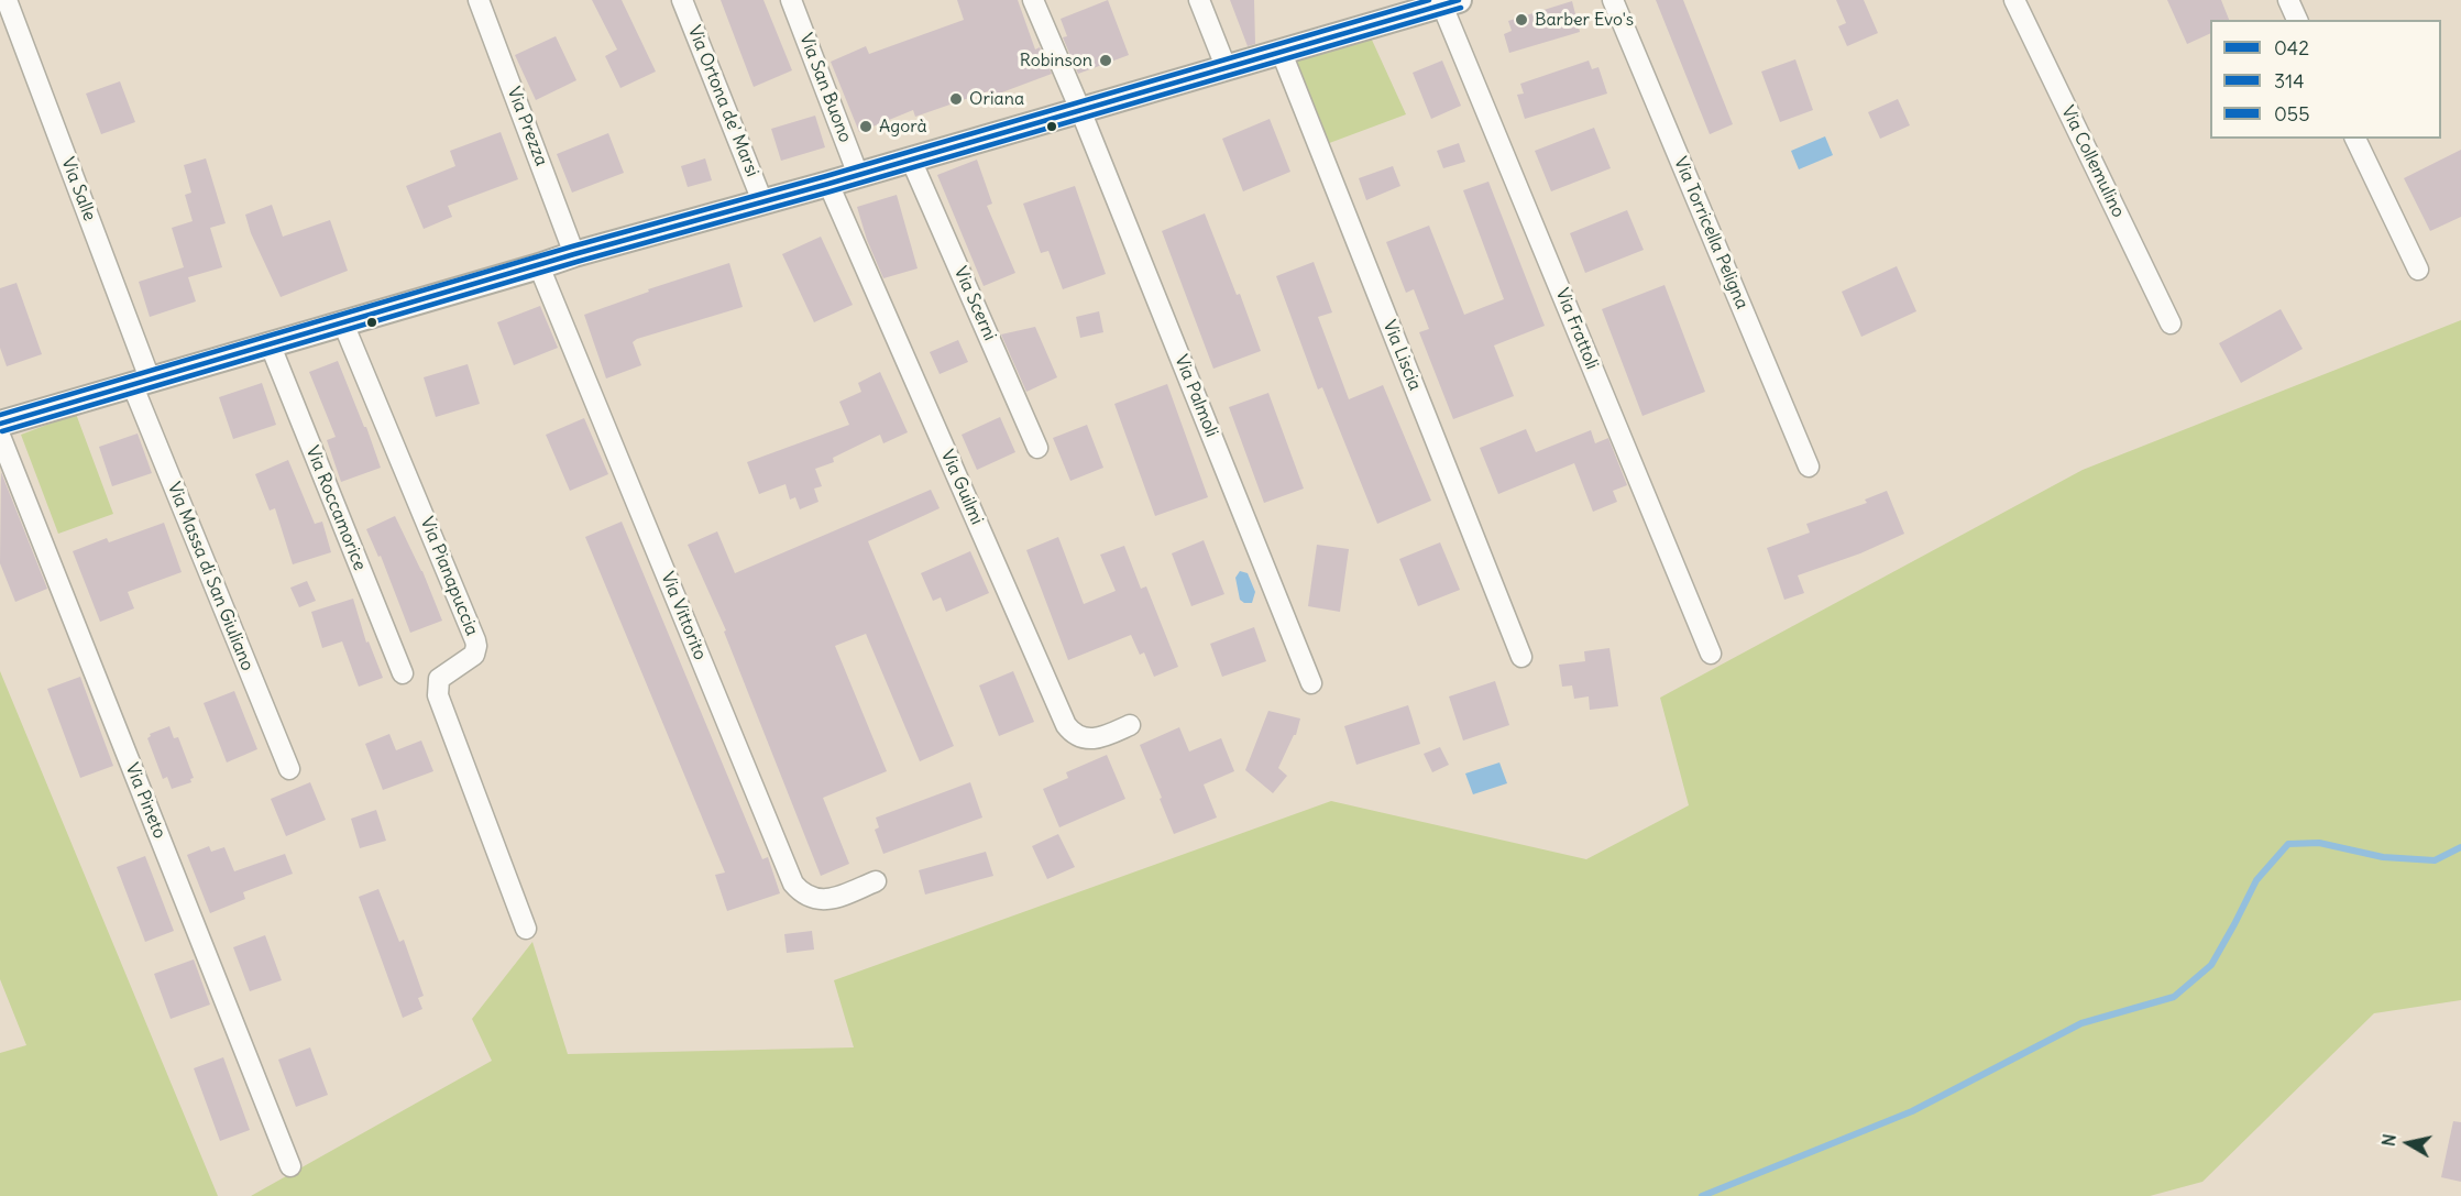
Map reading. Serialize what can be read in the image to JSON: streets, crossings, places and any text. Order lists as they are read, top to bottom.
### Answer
{
  "streets": {
    "street": [
      "Via San Buono",
      "Via Ortona de' Marsi",
      "Via Prezza",
      "Via Collemulino",
      "Via Salle",
      "Via Torricella Peligna",
      "Via Scerni",
      "Via Frattoli",
      "Via Liscia",
      "Via Palmoli",
      "Via Guilmi",
      "Via Roccamorice",
      "Via Massa di San Giuliano",
      "Via Pianapuccia",
      "Via Vittorito",
      "Via Pineto"
    ]
  },
  "crossings": [
    ["Via Salle", "Via Massa di San Giuliano"]
  ],
  "places": [
    "Barber Evo's",
    "Robinson",
    "Oriana",
    "Agorà"
  ],
  "lines": ["transit line 042", "transit line 055", "transit line 314"],
  "legend": ["042", "314", "055"],
  "north": "left"
}
